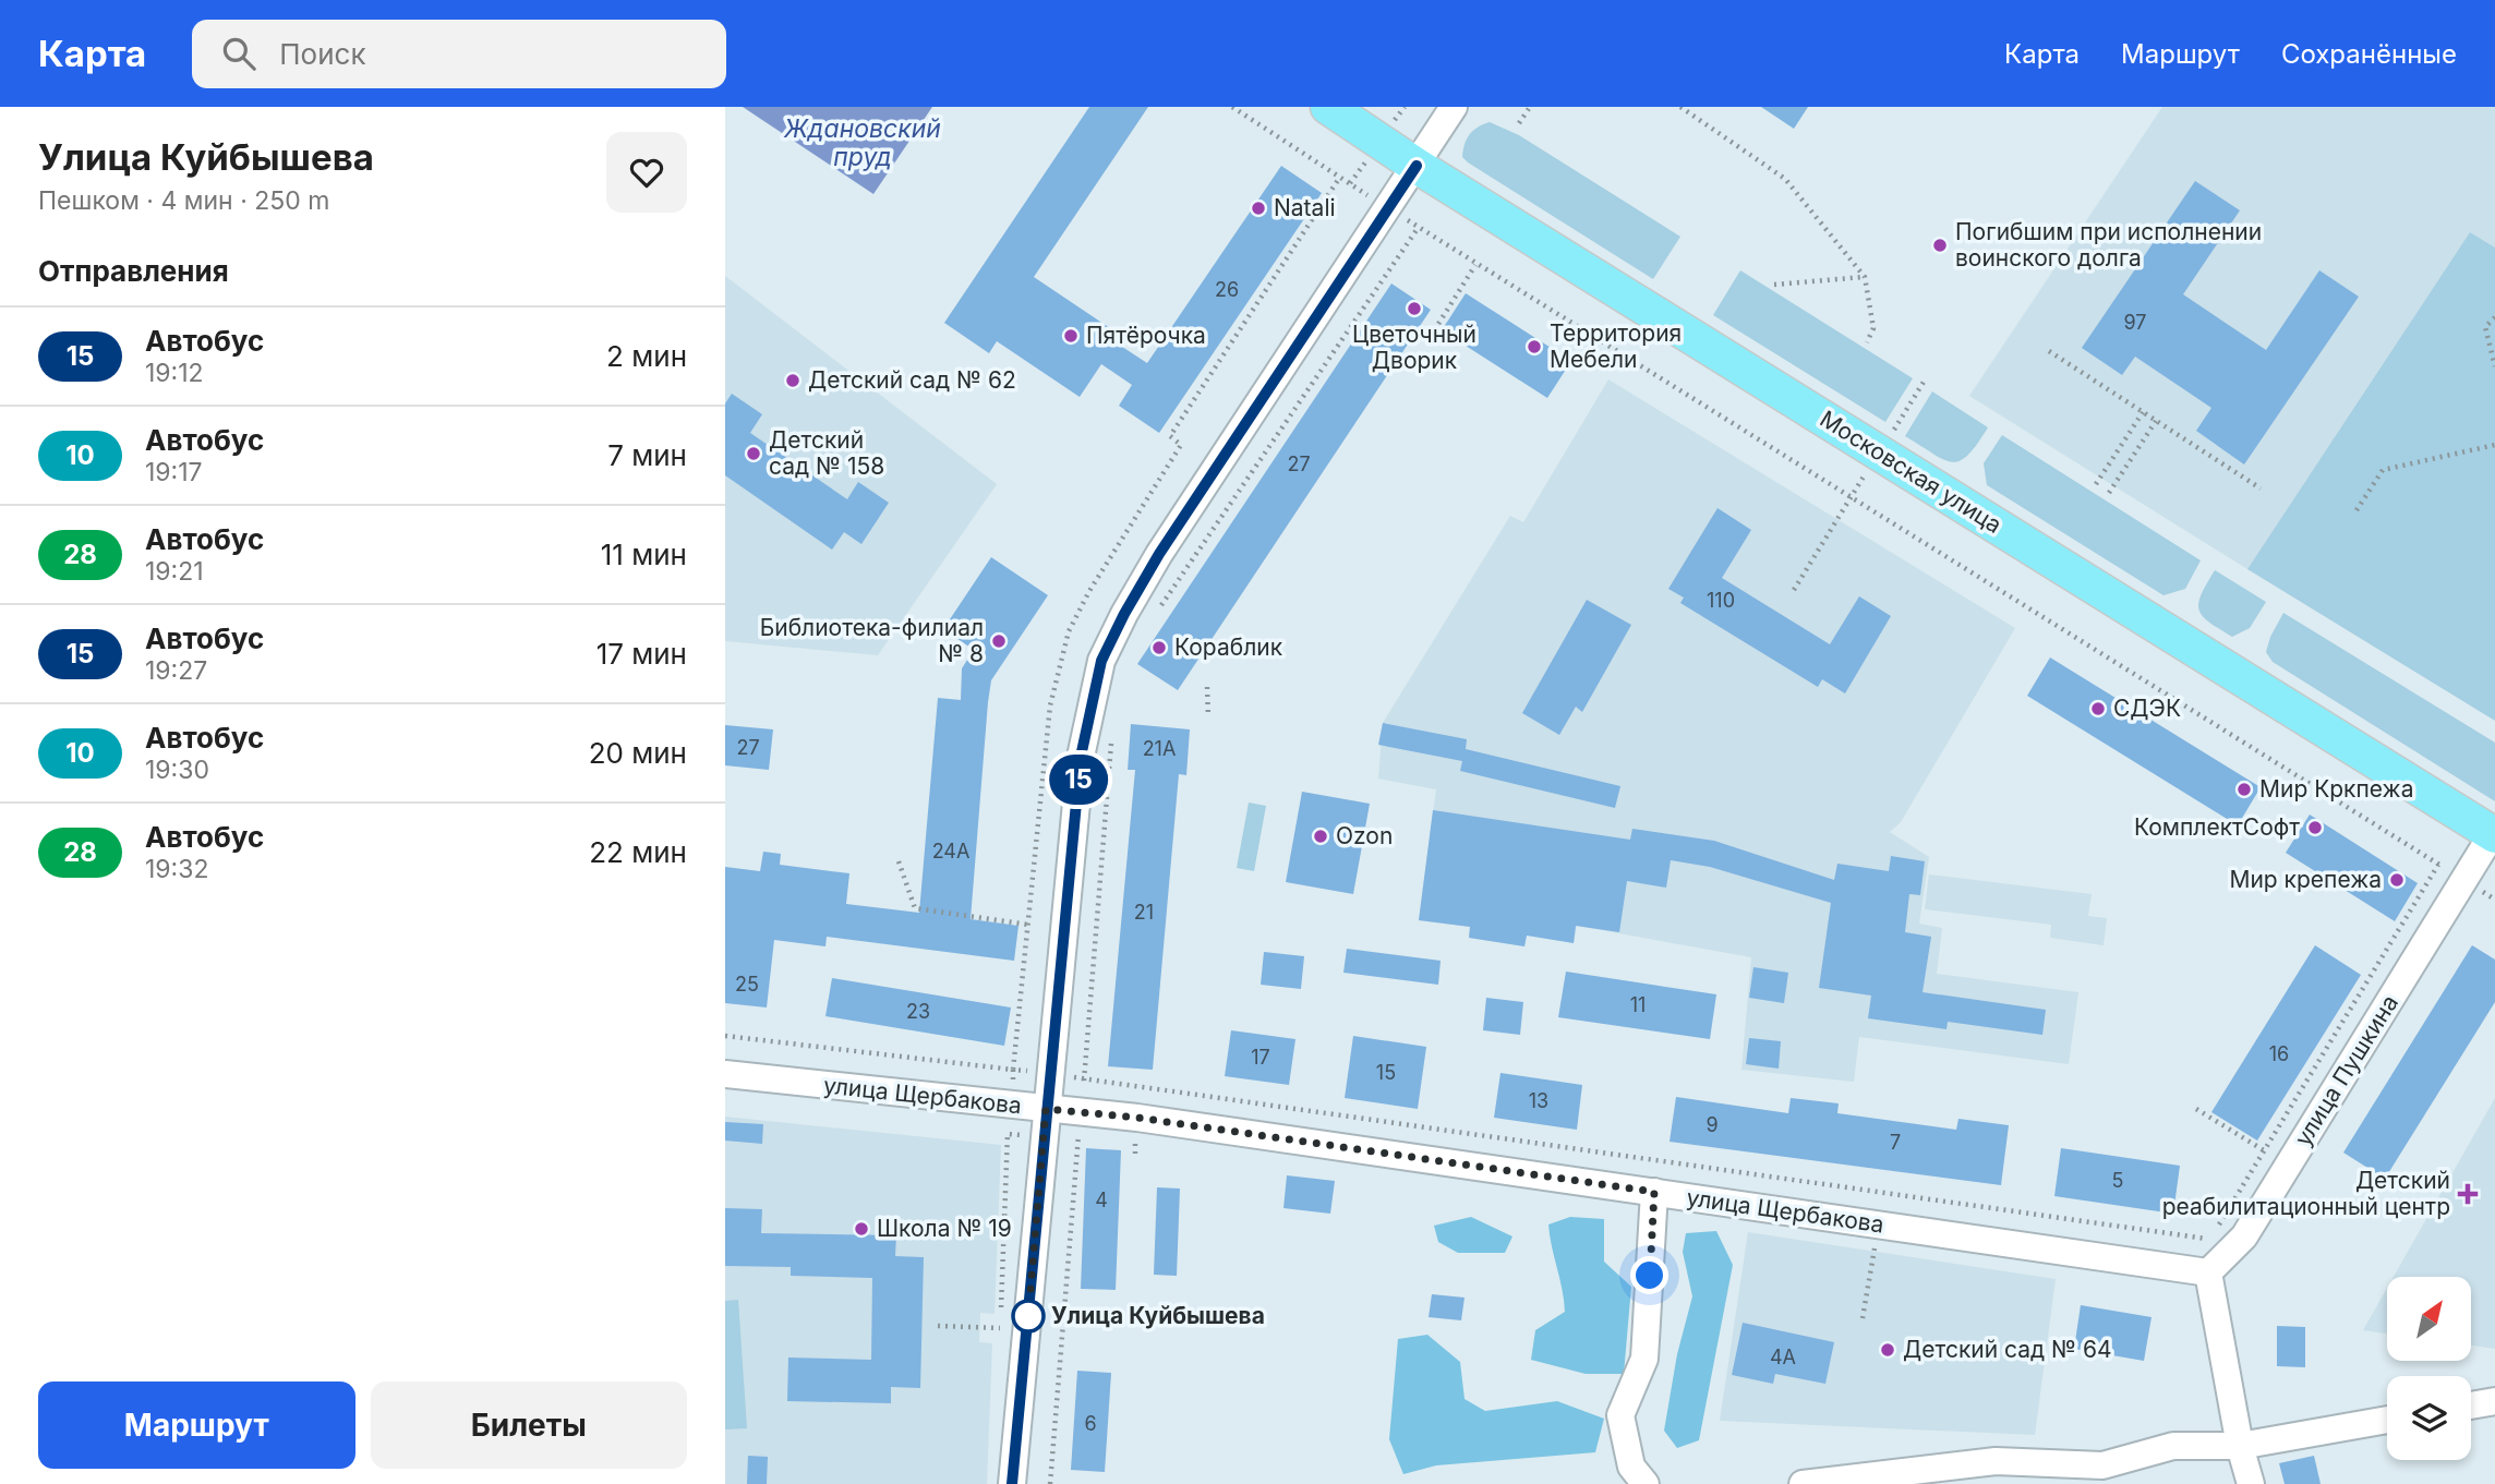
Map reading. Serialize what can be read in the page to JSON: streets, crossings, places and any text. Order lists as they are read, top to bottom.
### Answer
{
  "streets": {
    "main road": ["Московская улица"],
    "street": ["улица Пушкина", "улица Щербакова"]
  },
  "crossings": [
    ["Московская улица", "улица Пушкина"],
    ["улица Пушкина", "улица Щербакова"]
  ],
  "water": ["Ждановский пруд"],
  "places": {
    "other": [
      "Natali",
      "Погибшим при исполнении воинского долга",
      "Цветочный Дворик",
      "Пятёрочка",
      "Территория Мебели",
      "Детский сад № 62",
      "Детский сад № 158",
      "Библиотека-филиал № 8",
      "Кораблик",
      "СДЭК",
      "Мир Кркпежа",
      "КомплектСофт",
      "Ozon",
      "Мир крепежа",
      "Школа № 19",
      "Улица Куйбышева",
      "Детский сад № 64"
    ],
    "health": ["Детский реабилитационный центр"]
  },
  "lines": ["bus line 15"],
  "house_numbers": [
    "26",
    "97",
    "27",
    "110",
    "27",
    "21А",
    "24А",
    "21",
    "25",
    "11",
    "23",
    "16",
    "17",
    "15",
    "13",
    "9",
    "7",
    "5",
    "4",
    "4А",
    "6"
  ],
  "north": "top right",
  "page": {
    "header": "Карта",
    "search": "Поиск",
    "nav": ["Карта", "Маршрут", "Сохранённые"],
    "heading": [
      ["Улица Куйбышева", "Пешком · 4 мин · 250 m"],
      "Отправления"
    ],
    "on_map": "15",
    "list": [
      {
        "mark": "15",
        "name": "Автобус",
        "note": "19:12",
        "value": "2 мин"
      },
      {
        "mark": "10",
        "name": "Автобус",
        "note": "19:17",
        "value": "7 мин"
      },
      {
        "mark": "28",
        "name": "Автобус",
        "note": "19:21",
        "value": "11 мин"
      },
      {
        "mark": "15",
        "name": "Автобус",
        "note": "19:27",
        "value": "17 мин"
      },
      {
        "mark": "10",
        "name": "Автобус",
        "note": "19:30",
        "value": "20 мин"
      },
      {
        "mark": "28",
        "name": "Автобус",
        "note": "19:32",
        "value": "22 мин"
      }
    ],
    "buttons": ["Маршрут", "Билеты"]
  }
}
